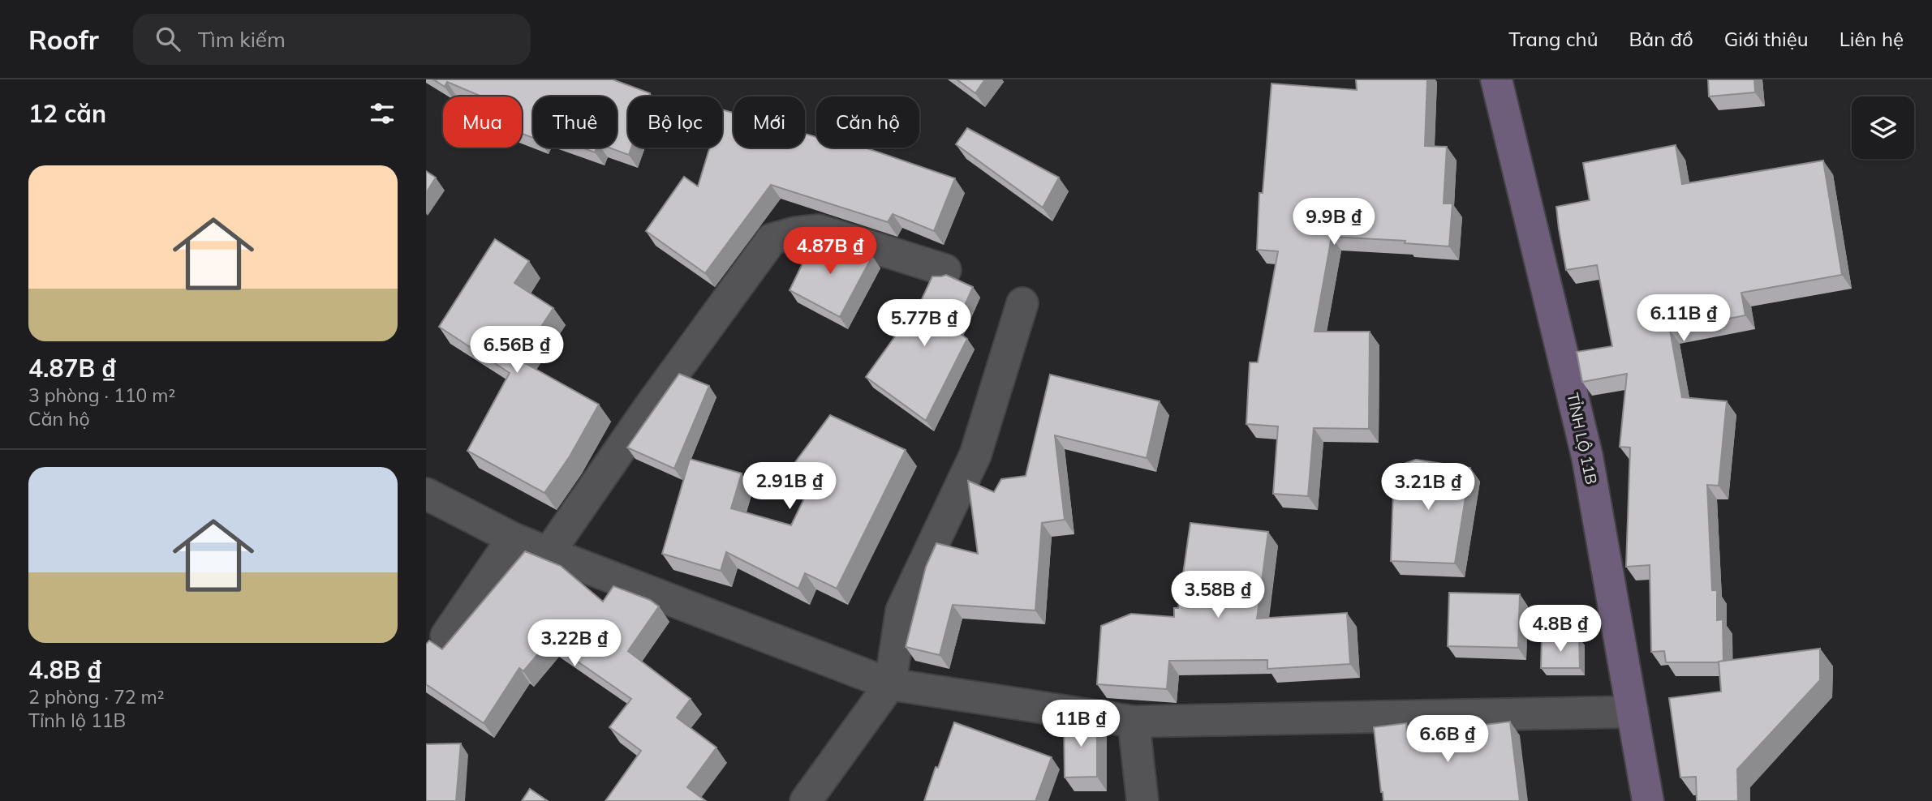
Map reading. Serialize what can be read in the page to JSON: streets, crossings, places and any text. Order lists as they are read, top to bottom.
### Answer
{
  "streets": {
    "main road": ["TỈNH LỘ 11B"]
  },
  "page": {
    "header": "Roofr",
    "search": "Tìm kiếm",
    "nav": [
      "Trang chủ",
      "Bản đồ",
      "Giới thiệu",
      "Liên hệ"
    ],
    "heading": "12 căn",
    "chip": [
      "Mua",
      "Thuê",
      "Bộ lọc",
      "Mới",
      "Căn hộ"
    ],
    "list": [
      {
        "name": "4.87B ₫",
        "note": "3 phòng · 110 m² · Căn hộ"
      },
      {
        "name": "4.8B ₫",
        "note": "2 phòng · 72 m² · Tỉnh lộ 11B"
      }
    ],
    "price": [
      "9.9B ₫",
      "4.87B ₫",
      "6.11B ₫",
      "5.77B ₫",
      "6.56B ₫",
      "2.91B ₫",
      "3.21B ₫",
      "3.58B ₫",
      "4.8B ₫",
      "3.22B ₫",
      "11B ₫",
      "6.6B ₫"
    ]
  }
}
